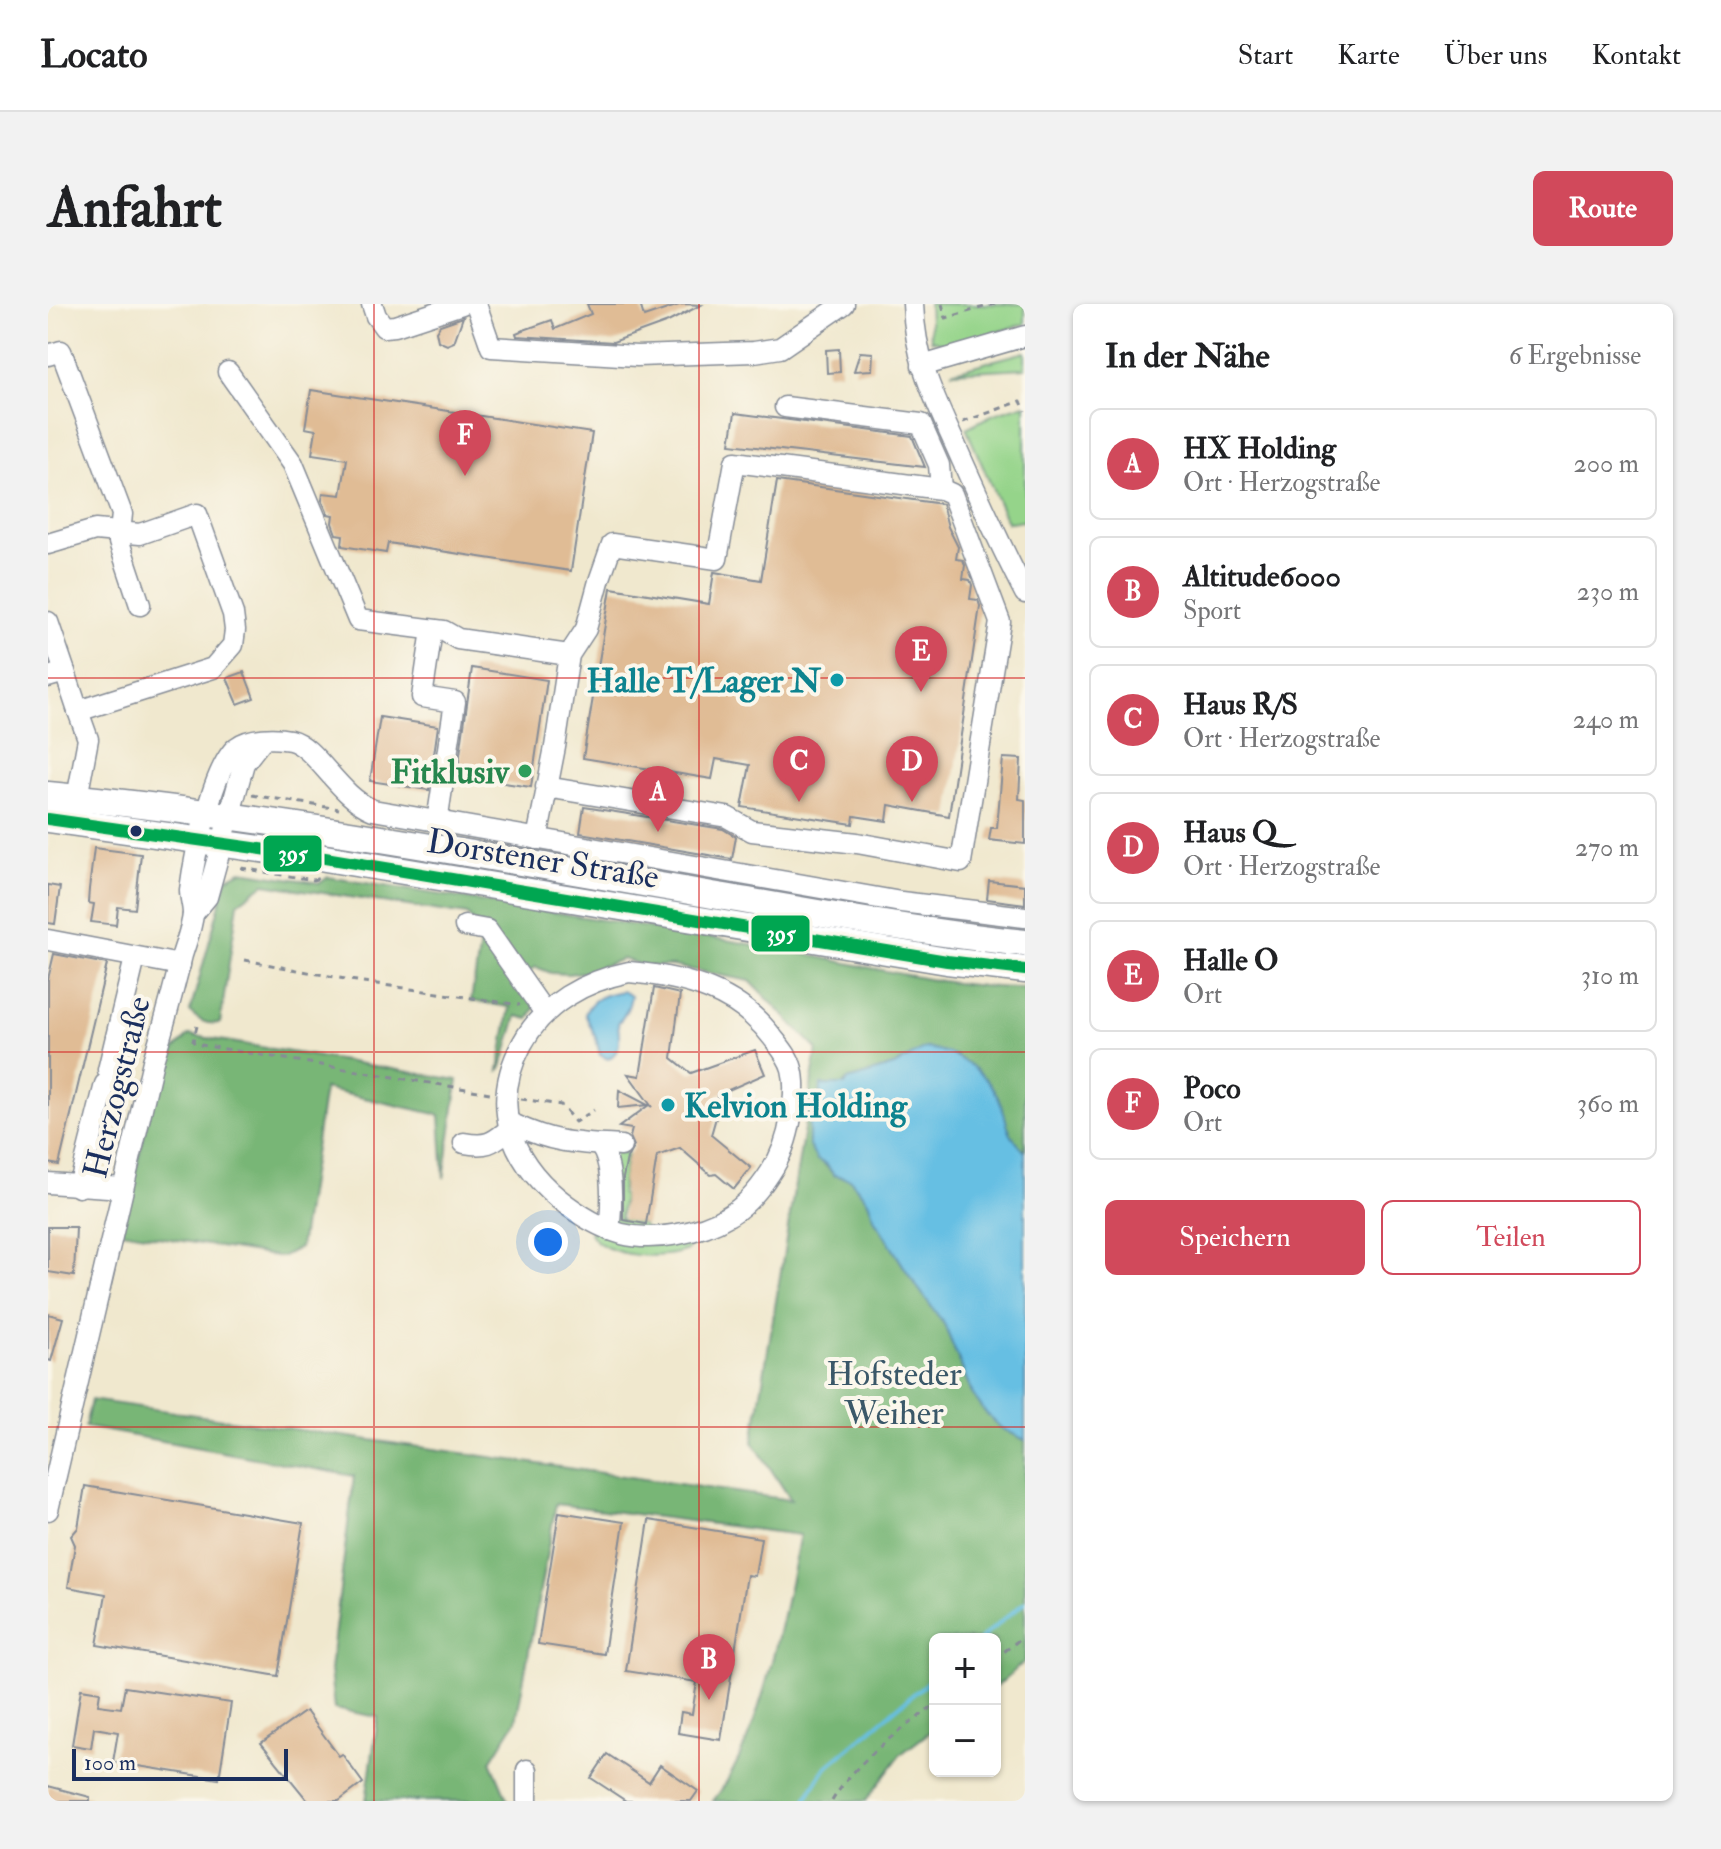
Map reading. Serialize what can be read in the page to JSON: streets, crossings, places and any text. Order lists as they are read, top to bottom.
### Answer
{
  "streets": {
    "main road": ["Dorstener Straße"],
    "street": ["Herzogstraße"]
  },
  "crossings": [
    ["Dorstener Straße", "Herzogstraße"]
  ],
  "parks": ["Hofsteder Weiher"],
  "places": ["Halle T/Lager N", "Fitklusiv", "Kelvion Holding"],
  "lines": ["transit line 395"],
  "scale_bar": "100 m",
  "page": {
    "header": "Locato",
    "nav": [
      "Start",
      "Karte",
      "Über uns",
      "Kontakt"
    ],
    "buttons": [
      "Route",
      ["Speichern", "Teilen"]
    ],
    "title": "Anfahrt",
    "heading": ["In der Nähe", "6 Ergebnisse"],
    "list": [
      {
        "mark": "A",
        "name": "HX Holding",
        "note": "Ort · Herzogstraße",
        "value": "200 m"
      },
      {
        "mark": "B",
        "name": "Altitude6000",
        "note": "Sport",
        "value": "230 m"
      },
      {
        "mark": "C",
        "name": "Haus R/S",
        "note": "Ort · Herzogstraße",
        "value": "240 m"
      },
      {
        "mark": "D",
        "name": "Haus Q",
        "note": "Ort · Herzogstraße",
        "value": "270 m"
      },
      {
        "mark": "E",
        "name": "Halle O",
        "note": "Ort",
        "value": "310 m"
      },
      {
        "mark": "F",
        "name": "Poco",
        "note": "Ort",
        "value": "360 m"
      }
    ],
    "pins": [
      "F",
      "E",
      "C",
      "D",
      "A",
      "B"
    ],
    "map_buttons": ["+", "−"],
    "scale": "100 m"
  }
}
